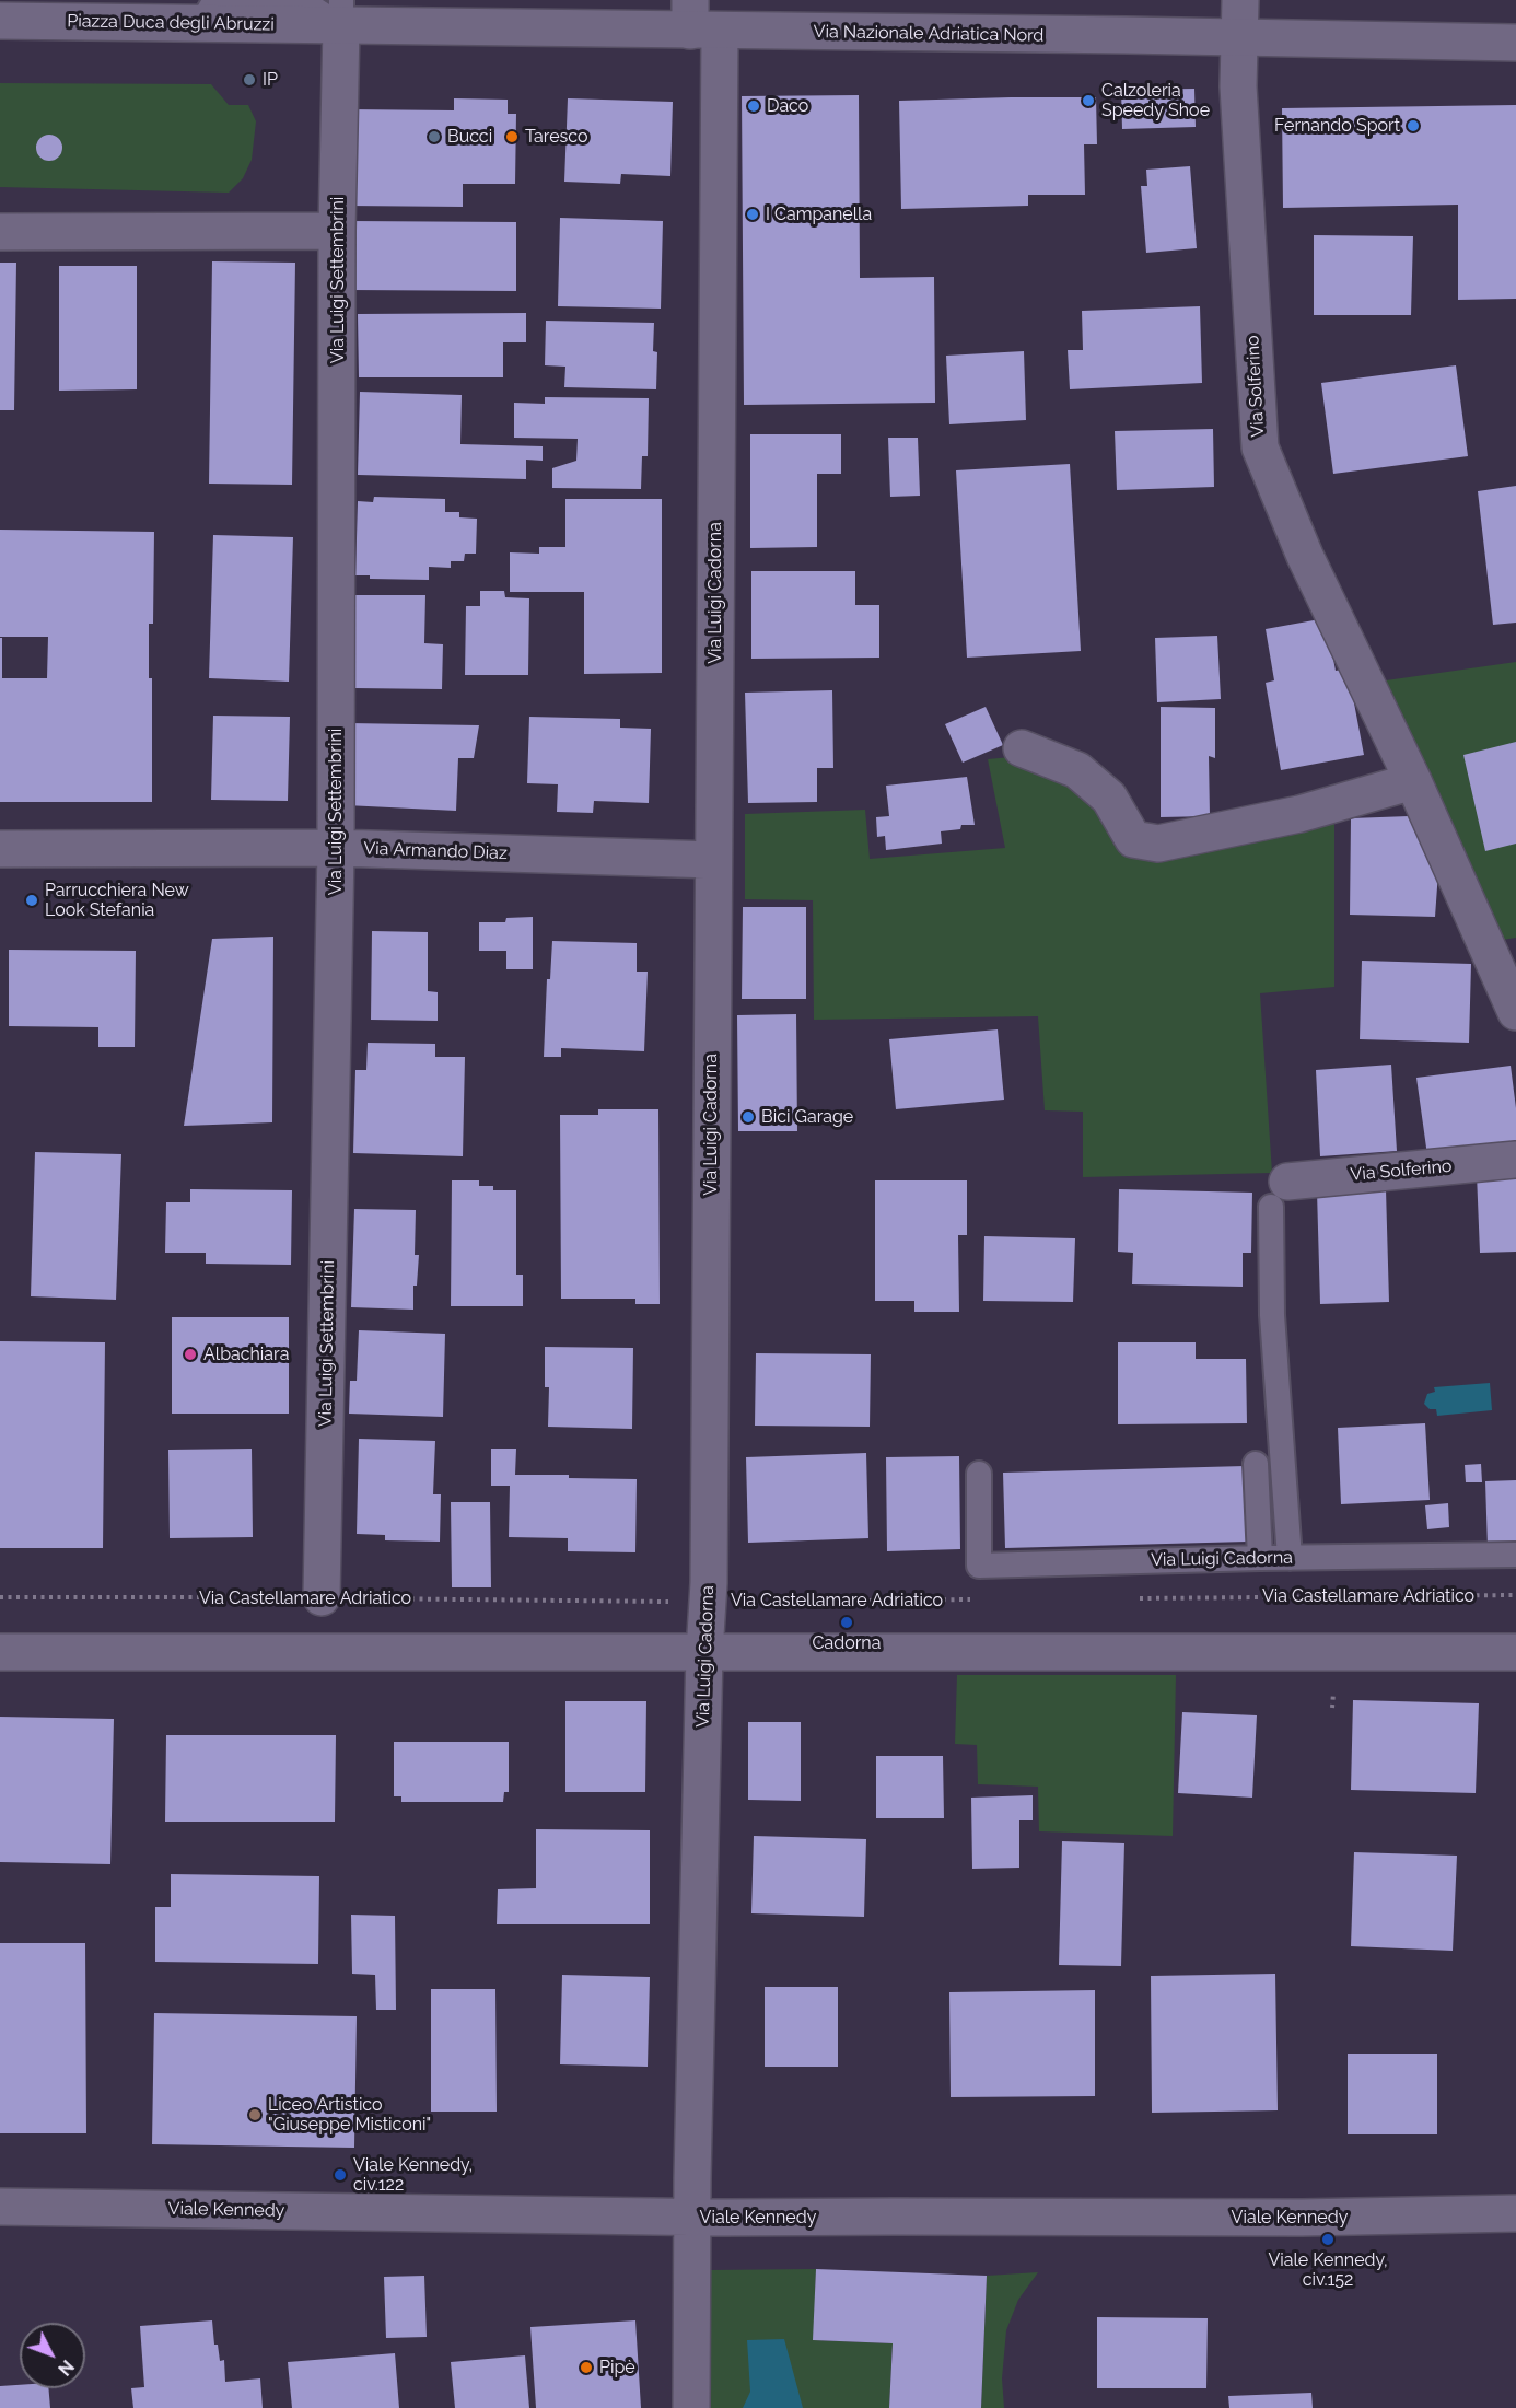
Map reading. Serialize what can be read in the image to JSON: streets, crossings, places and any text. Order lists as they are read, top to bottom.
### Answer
{
  "streets": {
    "street": [
      "Piazza Duca degli Abruzzi",
      "Via Nazionale Adriatica Nord",
      "Via Luigi Settembrini",
      "Via Solferino",
      "Via Luigi Cadorna",
      "Via Armando Diaz",
      "Viale Kennedy"
    ],
    "path": ["Via Castellamare Adriatico"]
  },
  "crossings": [
    ["Piazza Duca degli Abruzzi", "Via Nazionale Adriatica Nord"],
    ["Piazza Duca degli Abruzzi", "Via Luigi Settembrini"],
    ["Via Nazionale Adriatica Nord", "Via Luigi Settembrini"],
    ["Via Nazionale Adriatica Nord", "Via Solferino"],
    ["Via Nazionale Adriatica Nord", "Via Luigi Cadorna"],
    ["Via Luigi Settembrini", "Via Armando Diaz"],
    ["Via Luigi Settembrini", "Via Castellamare Adriatico"],
    ["Via Luigi Cadorna", "Via Armando Diaz"],
    ["Via Luigi Cadorna", "Via Castellamare Adriatico"],
    ["Via Luigi Cadorna", "Viale Kennedy"]
  ],
  "places": [
    "IP",
    "Calzoleria Speedy Shoe",
    "Daco",
    "Fernando Sport",
    "Bucci",
    "Taresco",
    "I Campanella",
    "Parrucchiera New Look Stefania",
    "Bici Garage",
    "Albachiara",
    "Cadorna",
    "Liceo Artistico \"Giuseppe Misticoni\"",
    "Viale Kennedy, civ.122",
    "Viale Kennedy, civ.152",
    "Pipè"
  ],
  "north": "bottom right"
}
